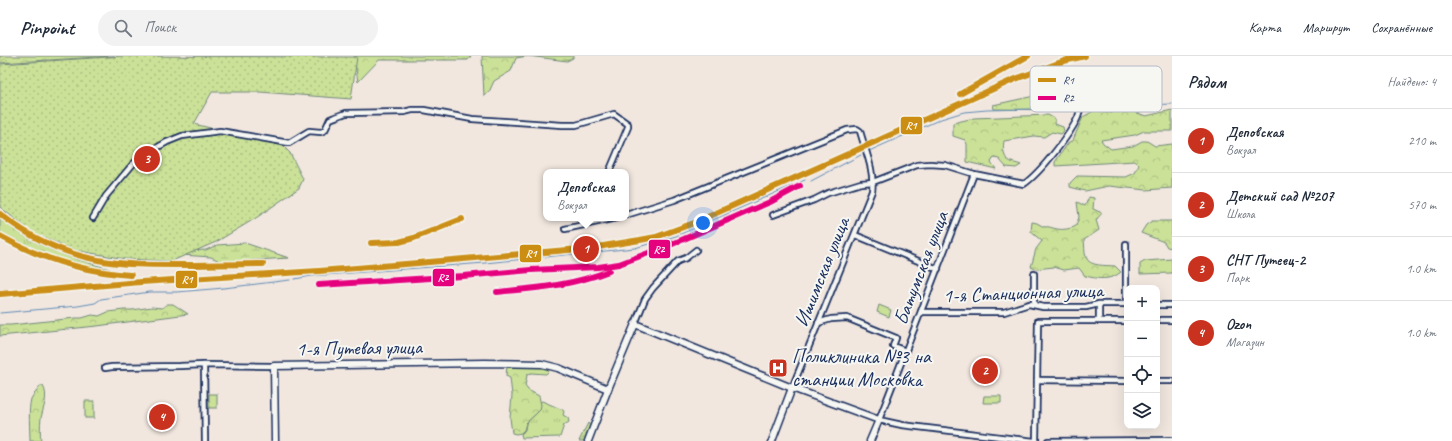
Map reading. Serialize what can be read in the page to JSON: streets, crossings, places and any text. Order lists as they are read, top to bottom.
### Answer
{
  "streets": {
    "street": [
      "Батумская улица",
      "Ишимская улица",
      "1-я Станционная улица",
      "1-я Путевая улица"
    ]
  },
  "crossings": [
    ["Батумская улица", "1-я Станционная улица"]
  ],
  "places": {
    "hospital": ["Поликлиника №3 на станции Московка"]
  },
  "lines": ["transit line R1", "transit line R2"],
  "legend": ["R1", "R2"],
  "page": {
    "header": "Pinpoint",
    "search": "Поиск",
    "nav": ["Карта", "Маршрут", "Сохранённые"],
    "heading": ["Рядом", "Найдено: 4"],
    "list": [
      {
        "mark": "1",
        "name": "Деповская",
        "note": "Вокзал",
        "value": "210 m"
      },
      {
        "mark": "2",
        "name": "Детский сад №207",
        "note": "Школа",
        "value": "570 m"
      },
      {
        "mark": "3",
        "name": "СНТ Путеец-2",
        "note": "Парк",
        "value": "1.0 km"
      },
      {
        "mark": "4",
        "name": "Ozon",
        "note": "Магазин",
        "value": "1.0 km"
      }
    ],
    "pins": [
      "3",
      "1",
      "2",
      "4"
    ],
    "popup": ["Деповская", "Вокзал"],
    "map_buttons": ["+", "−"]
  }
}
